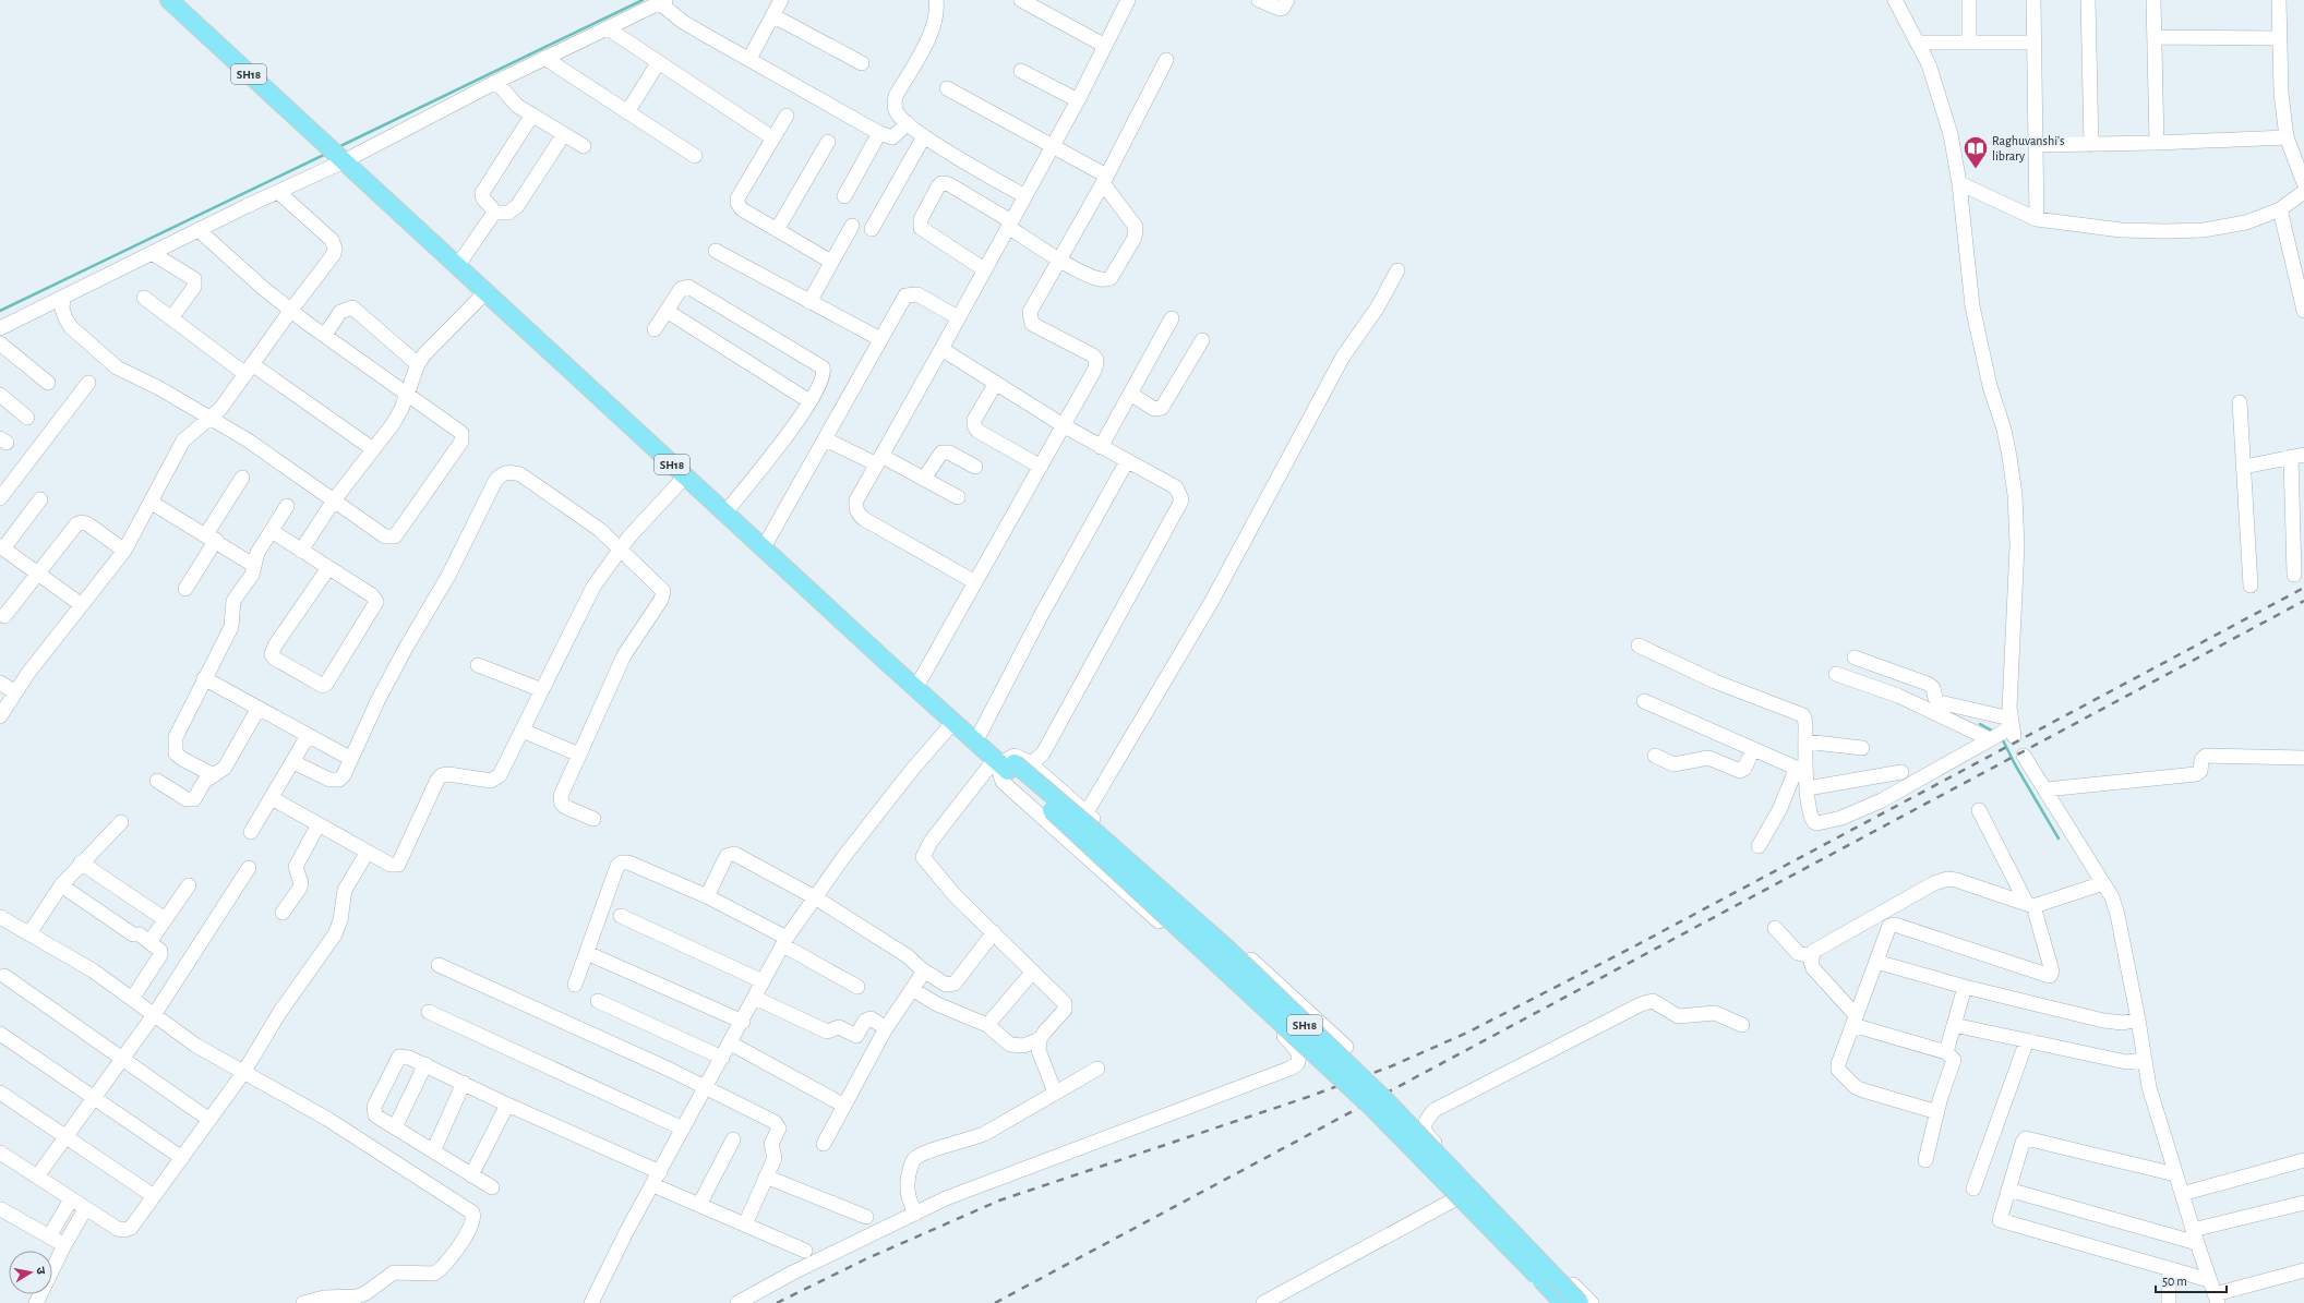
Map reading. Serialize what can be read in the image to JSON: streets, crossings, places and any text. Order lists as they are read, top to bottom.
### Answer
{
  "streets": {
    "main road": ["SH18"]
  },
  "places": {
    "library": ["Raghuvanshi's library"]
  },
  "scale_bar": "50 m",
  "north": "right"
}
